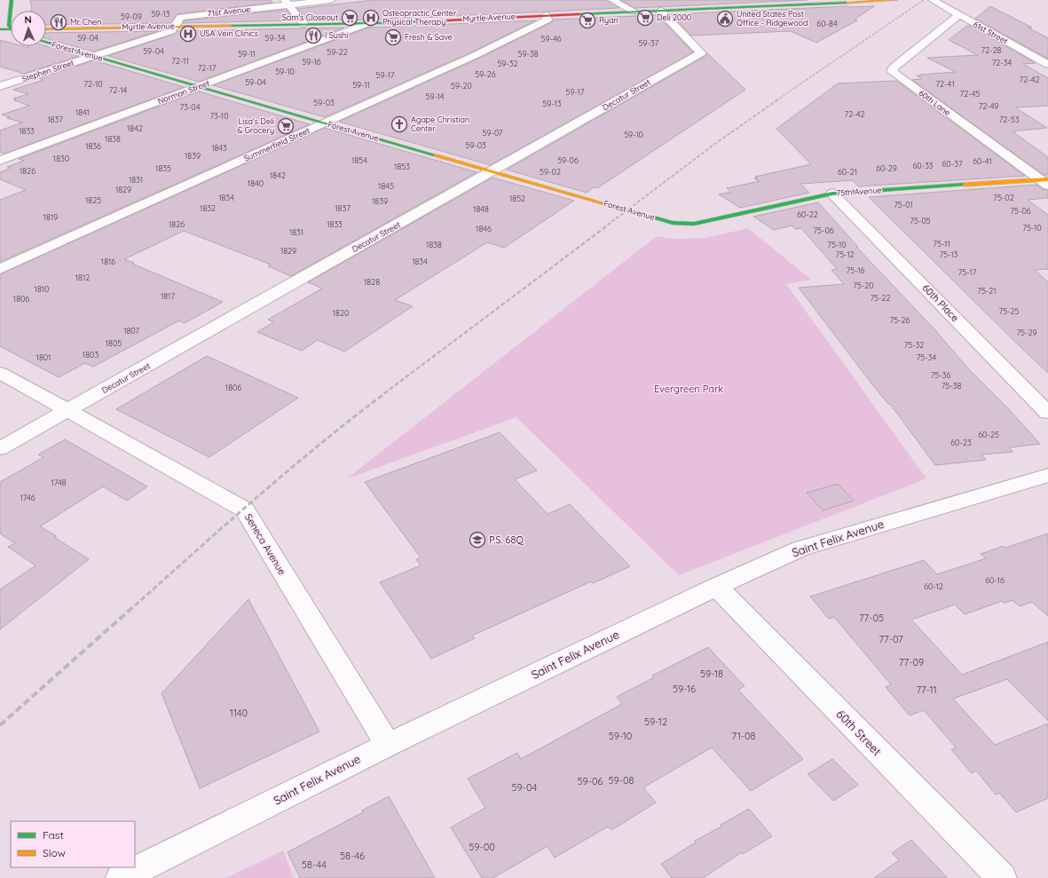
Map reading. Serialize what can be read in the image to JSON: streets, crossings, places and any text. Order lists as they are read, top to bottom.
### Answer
{
  "streets": {
    "street": [
      "71st Avenue",
      "Myrtle Avenue",
      "61st Street",
      "Forest Avenue",
      "Stephen Street",
      "Norman Street",
      "Decatur Street",
      "60th Lane",
      "Summerfield Street",
      "75th Avenue",
      "60th Place",
      "Saint Felix Avenue",
      "Seneca Avenue",
      "60th Street"
    ]
  },
  "crossings": [
    ["71st Avenue", "Myrtle Avenue"],
    ["71st Avenue", "Stephen Street"],
    ["Myrtle Avenue", "Stephen Street"],
    ["Myrtle Avenue", "Norman Street"],
    ["Myrtle Avenue", "Decatur Street"],
    ["Myrtle Avenue", "Summerfield Street"],
    ["61st Street", "60th Lane"],
    ["Forest Avenue", "Stephen Street"],
    ["Forest Avenue", "Norman Street"],
    ["Forest Avenue", "Decatur Street"],
    ["Forest Avenue", "Summerfield Street"],
    ["Forest Avenue", "75th Avenue"],
    ["Decatur Street", "Seneca Avenue"],
    ["60th Lane", "75th Avenue"],
    ["75th Avenue", "60th Place"],
    ["Saint Felix Avenue", "Seneca Avenue"],
    ["Saint Felix Avenue", "60th Street"]
  ],
  "parks": ["Evergreen Park"],
  "places": {
    "supermarket": [
      "Sam's Closeout",
      "Deli 2000",
      "Ryan",
      "Fresh & Save",
      "Lisa's Deli & Grocery"
    ],
    "hospital": ["Osteopractic Center Physical Therapy", "USA Vein Clinics"],
    "public building": ["United States Post Office - Ridgewood"],
    "restaurant": ["Mr. Chen", "I Sushi"],
    "church": ["Agape Christian Center"],
    "school or university": ["P.S. 68Q"]
  },
  "house_numbers": [
    "59-13",
    "59-09",
    "60-84",
    "59-04",
    "59-34",
    "59-46",
    "59-37",
    "72-28",
    "59-04",
    "59-22",
    "59-11",
    "59-38",
    "72-11",
    "59-16",
    "72-34",
    "59-32",
    "72-17",
    "59-10",
    "59-26",
    "59-17",
    "72-42",
    "59-04",
    "72-10",
    "72-41",
    "59-11",
    "59-20",
    "72-14",
    "59-17",
    "72-45",
    "59-14",
    "59-03",
    "59-13",
    "72-49",
    "73-04",
    "1841",
    "72-42",
    "73-10",
    "1837",
    "72-53",
    "1842",
    "1833",
    "59-07",
    "59-10",
    "1838",
    "59-03",
    "1836",
    "1843",
    "1839",
    "1830",
    "1854",
    "59-06",
    "60-41",
    "60-37",
    "60-33",
    "1853",
    "1835",
    "60-29",
    "1826",
    "59-02",
    "60-21",
    "1842",
    "1831",
    "1840",
    "1845",
    "1829",
    "1834",
    "75-02",
    "1852",
    "1825",
    "1839",
    "75-01",
    "1832",
    "1837",
    "1848",
    "75-06",
    "60-22",
    "1819",
    "75-05",
    "1826",
    "1833",
    "75-10",
    "1846",
    "75-06",
    "1831",
    "75-11",
    "1838",
    "75-10",
    "1829",
    "75-12",
    "75-13",
    "1816",
    "1834",
    "75-16",
    "75-17",
    "1812",
    "1828",
    "75-20",
    "1810",
    "75-21",
    "1817",
    "75-22",
    "1806",
    "75-25",
    "1820",
    "75-26",
    "1807",
    "75-29",
    "1805",
    "75-32",
    "1803",
    "1801",
    "75-34",
    "75-36",
    "75-38",
    "1806",
    "60-25",
    "60-23",
    "1748",
    "1746",
    "60-16",
    "60-12",
    "77-05",
    "77-07",
    "77-09",
    "59-18",
    "59-16",
    "77-11",
    "1140",
    "59-12",
    "59-10",
    "71-08",
    "59-08",
    "59-06",
    "59-04",
    "59-00",
    "58-46",
    "58-44"
  ],
  "legend": ["Fast", "Slow"],
  "north": "top"
}
